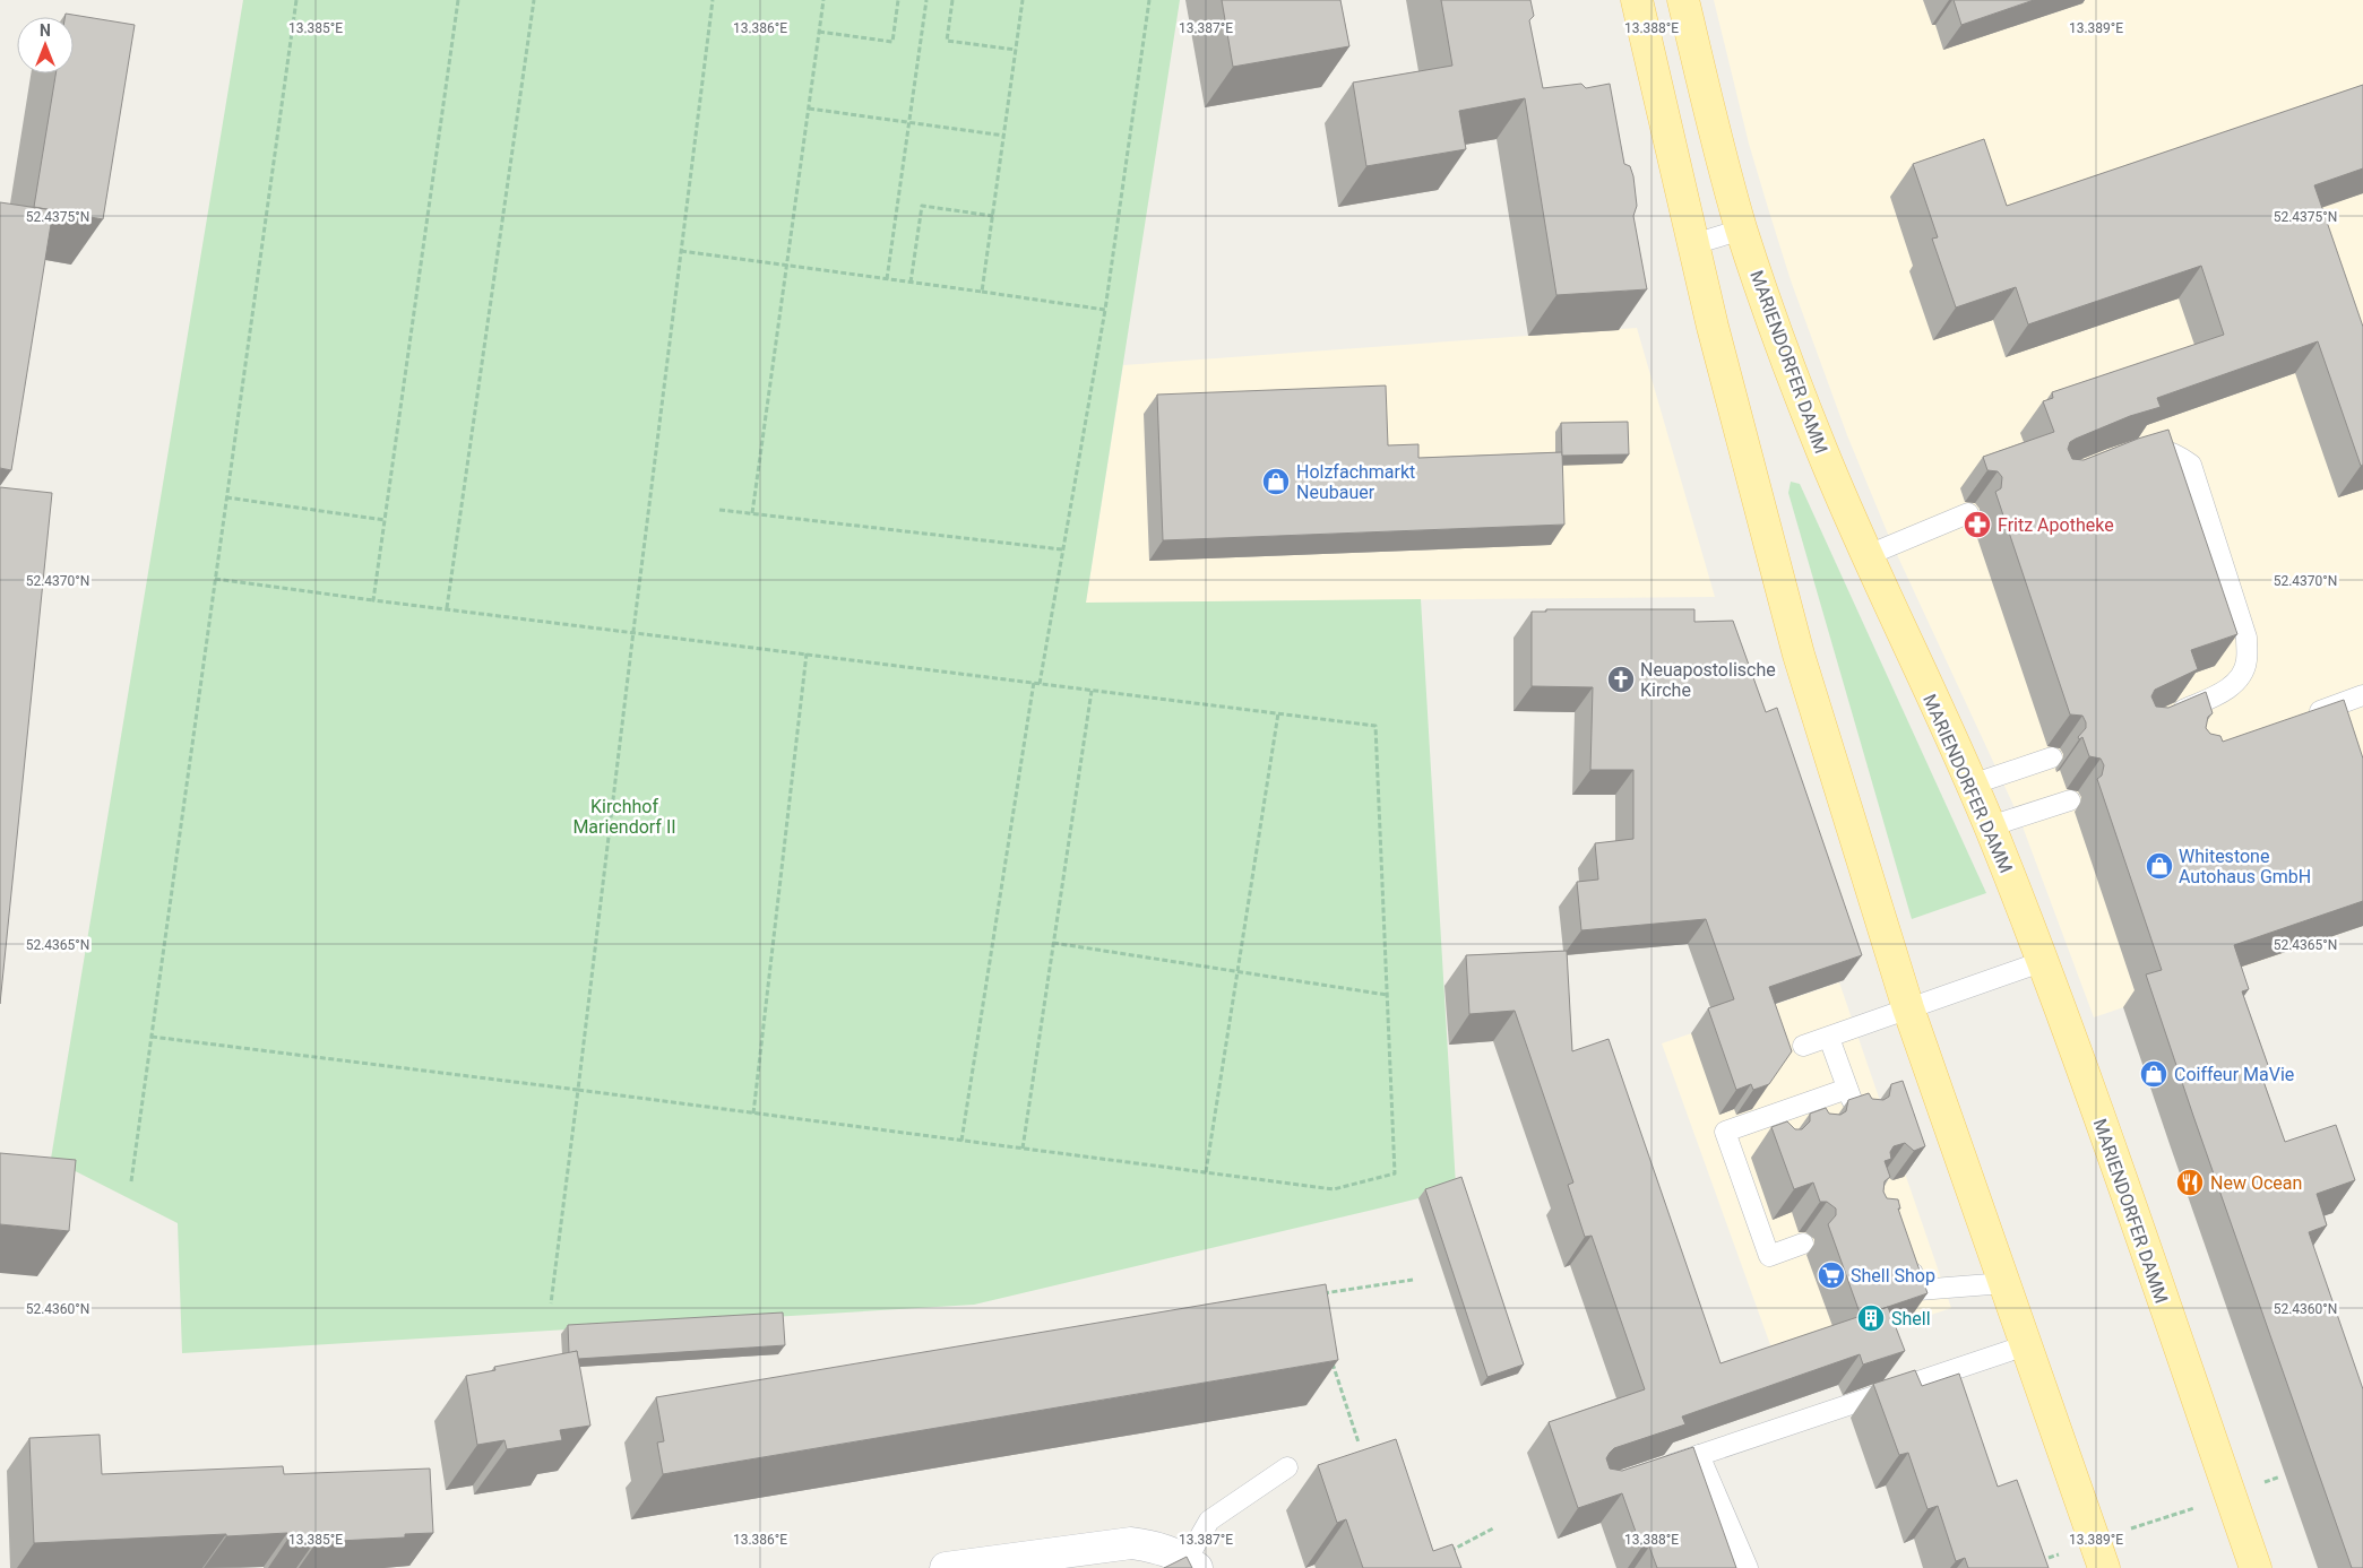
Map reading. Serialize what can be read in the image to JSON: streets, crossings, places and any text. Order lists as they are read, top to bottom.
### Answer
{
  "streets": {
    "main road": ["MARIENDORFER DAMM"]
  },
  "parks": ["Kirchhof Mariendorf II"],
  "places": {
    "shop": ["Holzfachmarkt Neubauer", "Whitestone Autohaus GmbH", "Coiffeur MaVie"],
    "pharmacy": ["Fritz Apotheke"],
    "church": ["Neuapostolische Kirche"],
    "restaurant": ["New Ocean"],
    "supermarket": ["Shell Shop"],
    "building": ["Shell"]
  },
  "north": "top",
  "coordinates": [
    "13.385°E",
    "13.386°E",
    "13.387°E",
    "13.388°E",
    "13.389°E",
    "52.4375°N",
    "52.4370°N",
    "52.4365°N",
    "52.4360°N"
  ]
}
